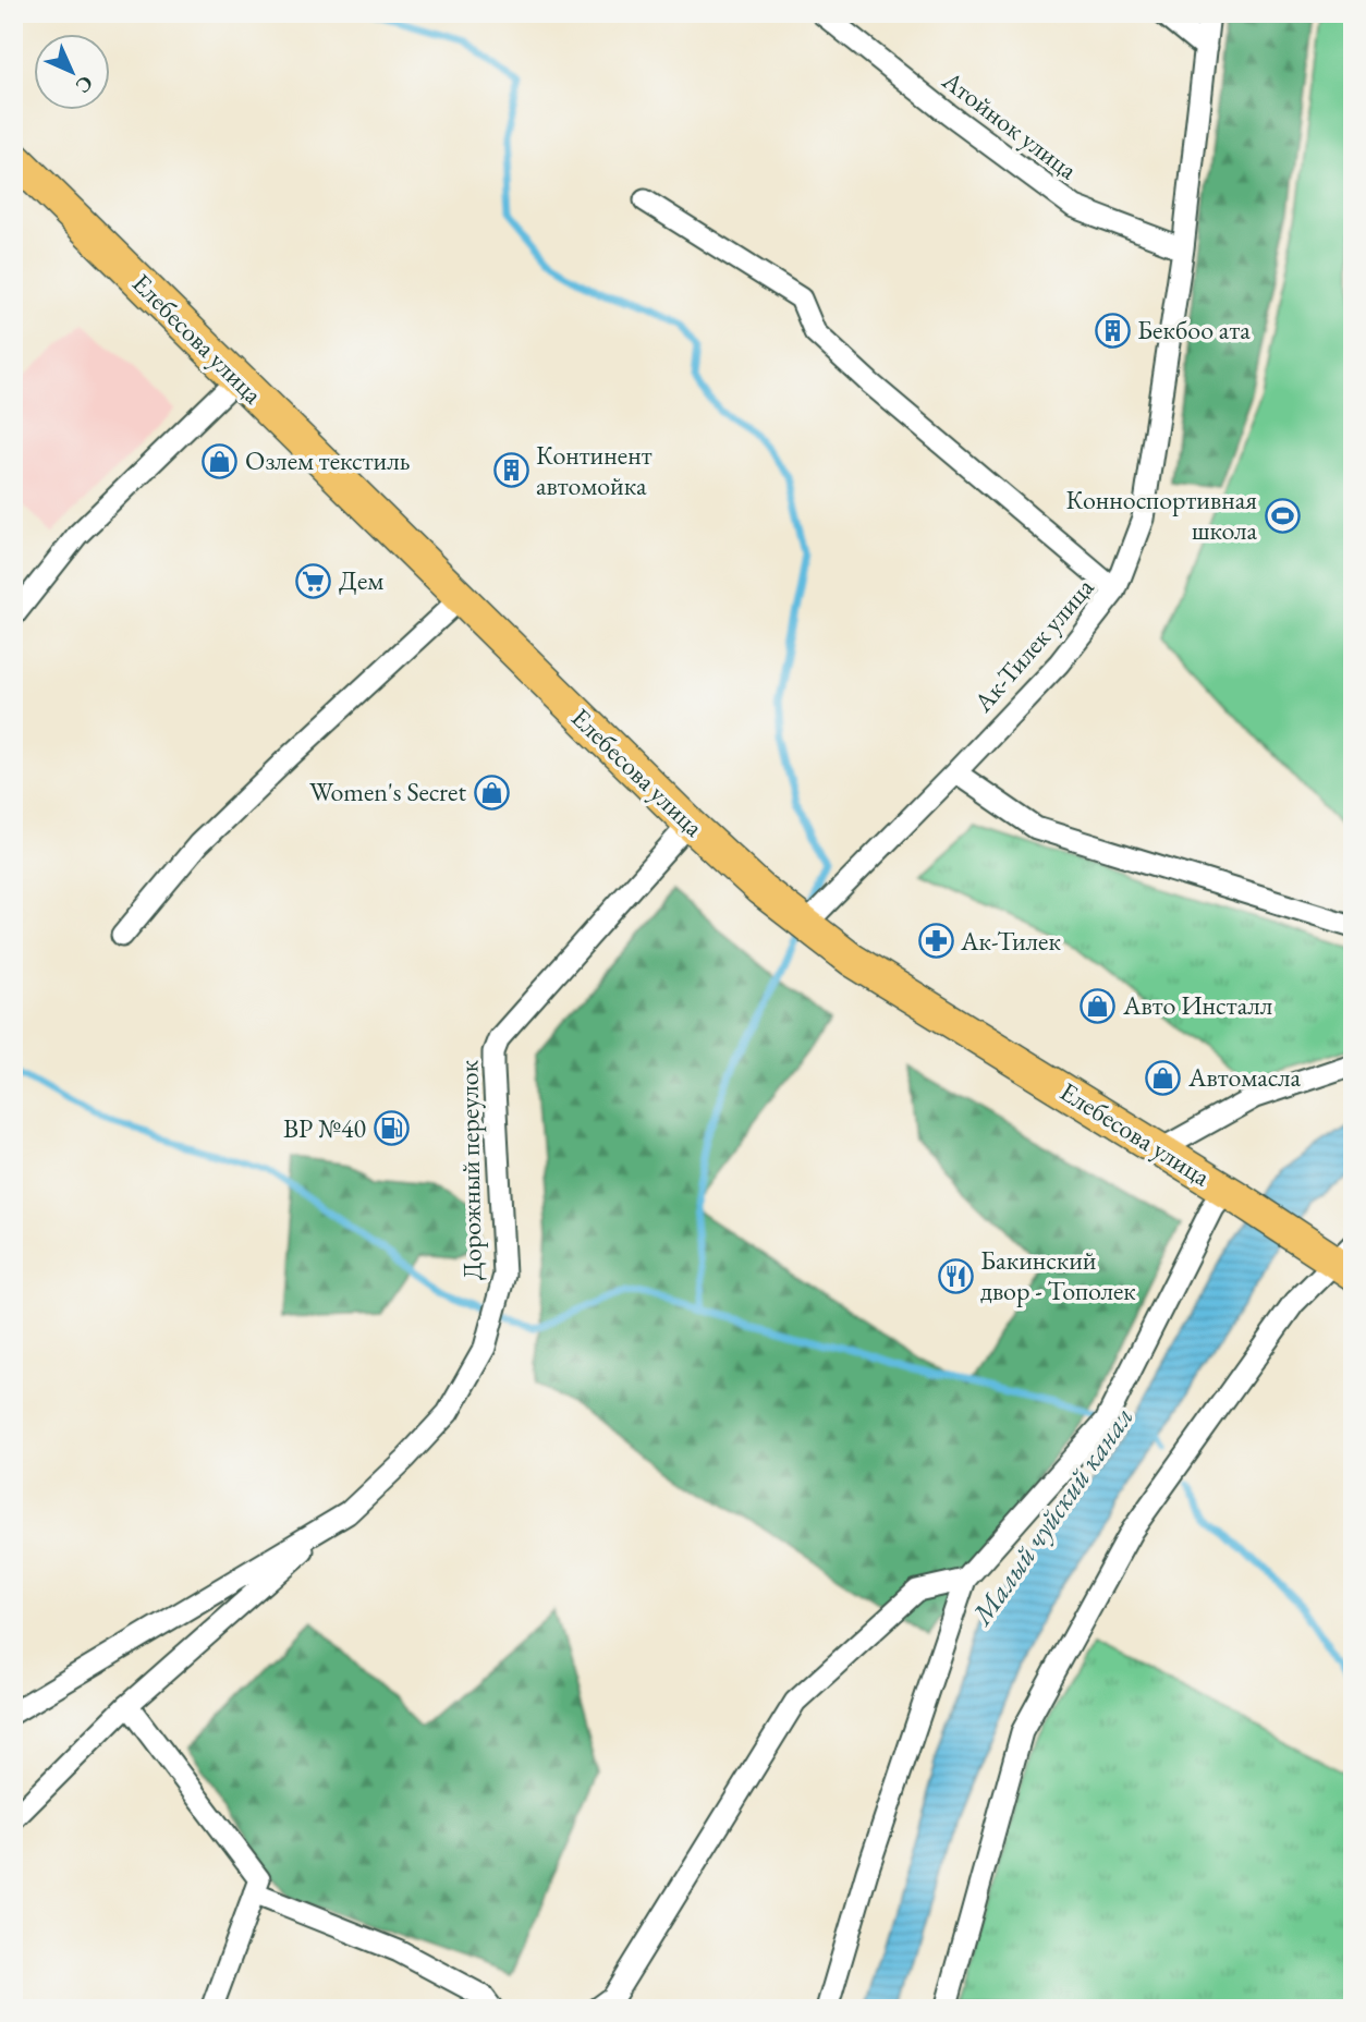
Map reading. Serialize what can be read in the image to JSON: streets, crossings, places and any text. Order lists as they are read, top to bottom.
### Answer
{
  "streets": {
    "main road": ["Елебесова улица"],
    "street": ["Атойнок улица", "Ак-Тилек улица", "Дорожный переулок"]
  },
  "crossings": [
    ["Атойнок улица", "Ак-Тилек улица"],
    ["Елебесова улица", "Ак-Тилек улица"],
    ["Елебесова улица", "Дорожный переулок"]
  ],
  "water": ["Малый чуйский канал"],
  "places": {
    "building": ["Бекбоо ата", "Континент автомойка"],
    "shop": [
      "Озлем текстиль",
      "Women's Secret",
      "Авто Инсталл",
      "Автомасла"
    ],
    "sports": ["Конноспортивная школа"],
    "supermarket": ["Дем"],
    "pharmacy": ["Ак-Тилек"],
    "fuel station": ["BP №40"],
    "restaurant": ["Бакинский двор - Тополек"]
  },
  "north": "bottom right"
}
